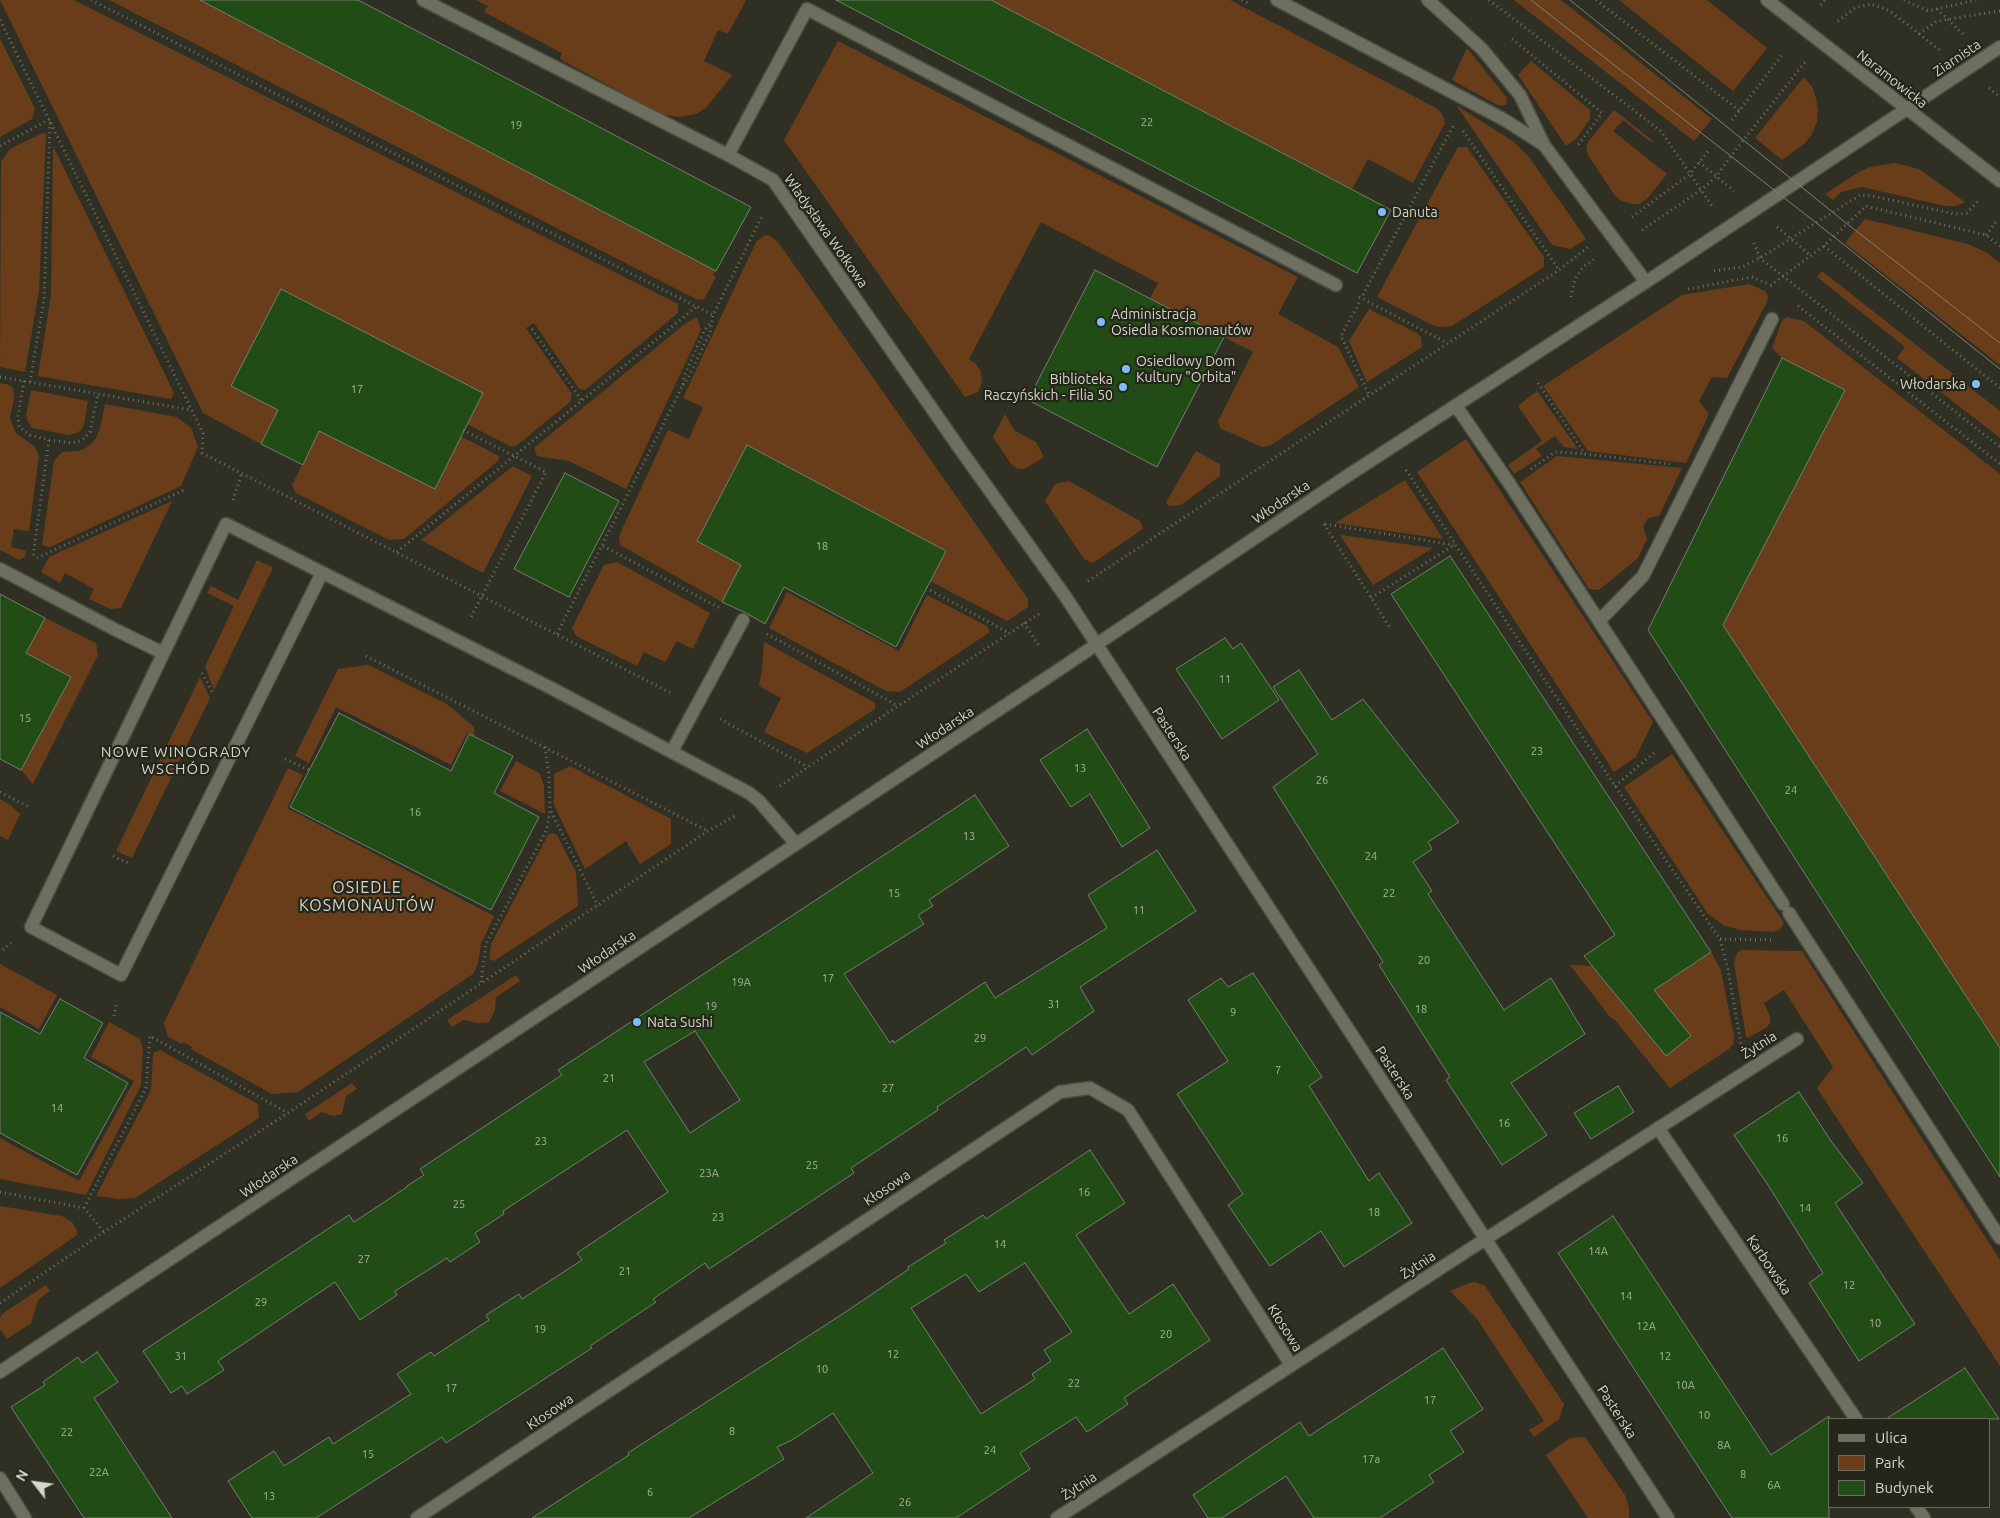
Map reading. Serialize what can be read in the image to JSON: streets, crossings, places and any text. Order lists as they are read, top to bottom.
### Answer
{
  "streets": {
    "street": [
      "Ziarnista",
      "Naramowicka",
      "Władysława Wołkowa",
      "Włodarska",
      "Pasterska",
      "Żytnia",
      "Kłosowa",
      "Karbowska"
    ]
  },
  "crossings": [
    ["Ziarnista", "Naramowicka"],
    ["Ziarnista", "Włodarska"],
    ["Naramowicka", "Włodarska"],
    ["Władysława Wołkowa", "Włodarska"],
    ["Władysława Wołkowa", "Pasterska"],
    ["Włodarska", "Pasterska"],
    ["Pasterska", "Żytnia"],
    ["Żytnia", "Kłosowa"],
    ["Żytnia", "Karbowska"]
  ],
  "districts": ["NOWE WINOGRADY WSCHÓD", "OSIEDLE KOSMONAUTÓW"],
  "places": [
    "Danuta",
    "Administracja Osiedla Kosmonautów",
    "Osiedlowy Dom Kultury \"Orbita\"",
    "Włodarska",
    "Biblioteka Raczyńskich - Filia 50",
    "Nata Sushi"
  ],
  "house_numbers": [
    "22",
    "19",
    "17",
    "18",
    "11",
    "15",
    "23",
    "13",
    "26",
    "24",
    "16",
    "13",
    "24",
    "15",
    "22",
    "11",
    "20",
    "17",
    "19A",
    "31",
    "19",
    "18",
    "9",
    "29",
    "7",
    "21",
    "27",
    "14",
    "16",
    "16",
    "23",
    "25",
    "23A",
    "16",
    "25",
    "14",
    "18",
    "23",
    "14",
    "14A",
    "27",
    "21",
    "12",
    "14",
    "29",
    "10",
    "12A",
    "19",
    "20",
    "12",
    "31",
    "12",
    "10",
    "22",
    "10A",
    "17",
    "17",
    "10",
    "8",
    "22",
    "8A",
    "24",
    "15",
    "17a",
    "22A",
    "8",
    "6A",
    "6",
    "13",
    "26"
  ],
  "legend": ["Ulica", "Park", "Budynek"],
  "north": "top left"
}
